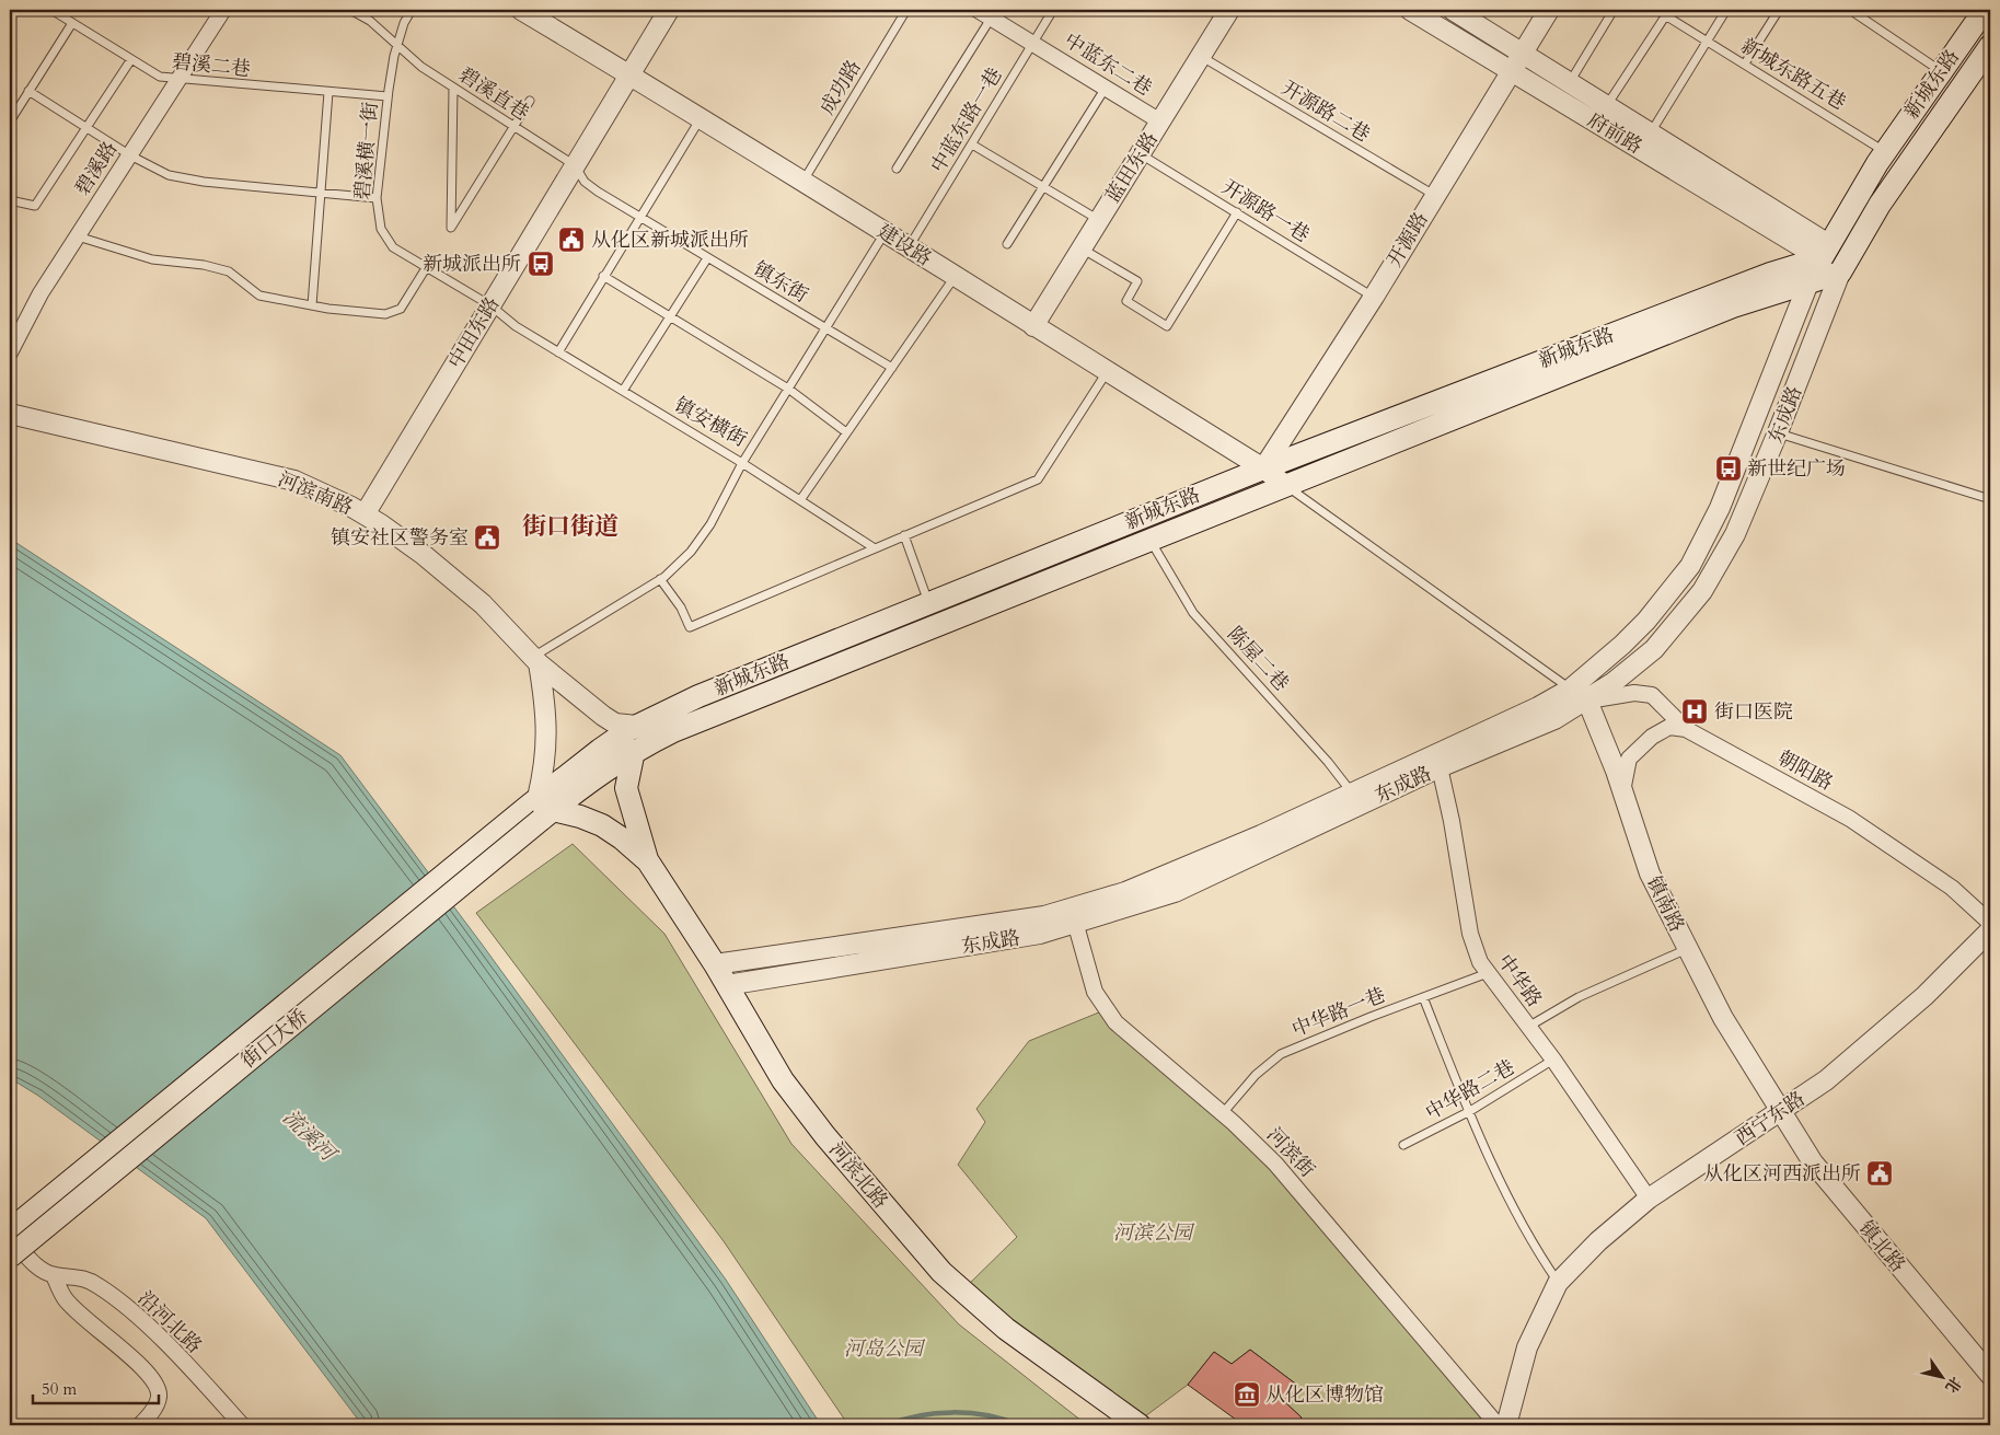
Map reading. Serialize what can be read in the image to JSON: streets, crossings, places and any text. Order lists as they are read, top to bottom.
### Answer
{
  "streets": {
    "main road": ["新城东路", "街口大桥", "河滨北路"],
    "street": [
      "中蓝东二巷",
      "府前路",
      "蓝田东路",
      "碧溪路",
      "开源路",
      "建设路",
      "中田东路",
      "东成路",
      "河滨南路",
      "朝阳路",
      "镇南路",
      "中华路",
      "西宁东路",
      "河滨街",
      "镇北路",
      "沿河北路"
    ],
    "lane": [
      "碧溪二巷",
      "新城东路五巷",
      "成功路",
      "碧溪直巷",
      "开源路二巷",
      "中蓝东路一巷",
      "碧溪横一街",
      "开源路一巷",
      "镇东街",
      "镇安横街",
      "陈屋二巷",
      "中华路一巷",
      "中华路二巷"
    ]
  },
  "crossings": [
    ["中蓝东二巷", "中蓝东路一巷"],
    ["中蓝东二巷", "蓝田东路"],
    ["碧溪二巷", "碧溪横一街"],
    ["碧溪二巷", "碧溪路"],
    ["新城东路五巷", "新城东路"],
    ["新城东路", "府前路"],
    ["新城东路", "开源路"],
    ["新城东路", "建设路"],
    ["新城东路", "东成路"],
    ["新城东路", "河滨南路"],
    ["新城东路", "陈屋二巷"],
    ["新城东路", "街口大桥"],
    ["新城东路", "河滨北路"],
    ["成功路", "建设路"],
    ["碧溪直巷", "碧溪横一街"],
    ["碧溪直巷", "镇东街"],
    ["碧溪直巷", "中田东路"],
    ["开源路二巷", "蓝田东路"],
    ["开源路二巷", "开源路"],
    ["中蓝东路一巷", "建设路"],
    ["府前路", "开源路"],
    ["碧溪横一街", "中田东路"],
    ["碧溪横一街", "镇安横街"],
    ["蓝田东路", "开源路一巷"],
    ["蓝田东路", "建设路"],
    ["开源路一巷", "开源路"],
    ["开源路", "建设路"],
    ["建设路", "中田东路"],
    ["建设路", "镇安横街"],
    ["镇东街", "中田东路"],
    ["镇东街", "镇安横街"],
    ["中田东路", "镇安横街"],
    ["中田东路", "河滨南路"],
    ["东成路", "陈屋二巷"],
    ["东成路", "朝阳路"],
    ["东成路", "镇南路"],
    ["东成路", "中华路"],
    ["东成路", "河滨街"],
    ["东成路", "河滨北路"],
    ["朝阳路", "镇南路"],
    ["镇南路", "西宁东路"],
    ["镇南路", "镇北路"],
    ["中华路", "中华路一巷"],
    ["中华路", "中华路二巷"],
    ["中华路", "西宁东路"],
    ["中华路一巷", "河滨街"],
    ["街口大桥", "河滨北路"],
    ["西宁东路", "镇北路"]
  ],
  "districts": ["街口街道"],
  "water": ["流溪河"],
  "parks": ["河滨公园", "河岛公园"],
  "places": {
    "public building": ["从化区新城派出所", "镇安社区警务室", "从化区河西派出所"],
    "bus stop": ["新城派出所", "新世纪广场"],
    "hospital": ["街口医院"],
    "museum": ["从化区博物馆"]
  },
  "scale_bar": "50 m",
  "north": "bottom right"
}
